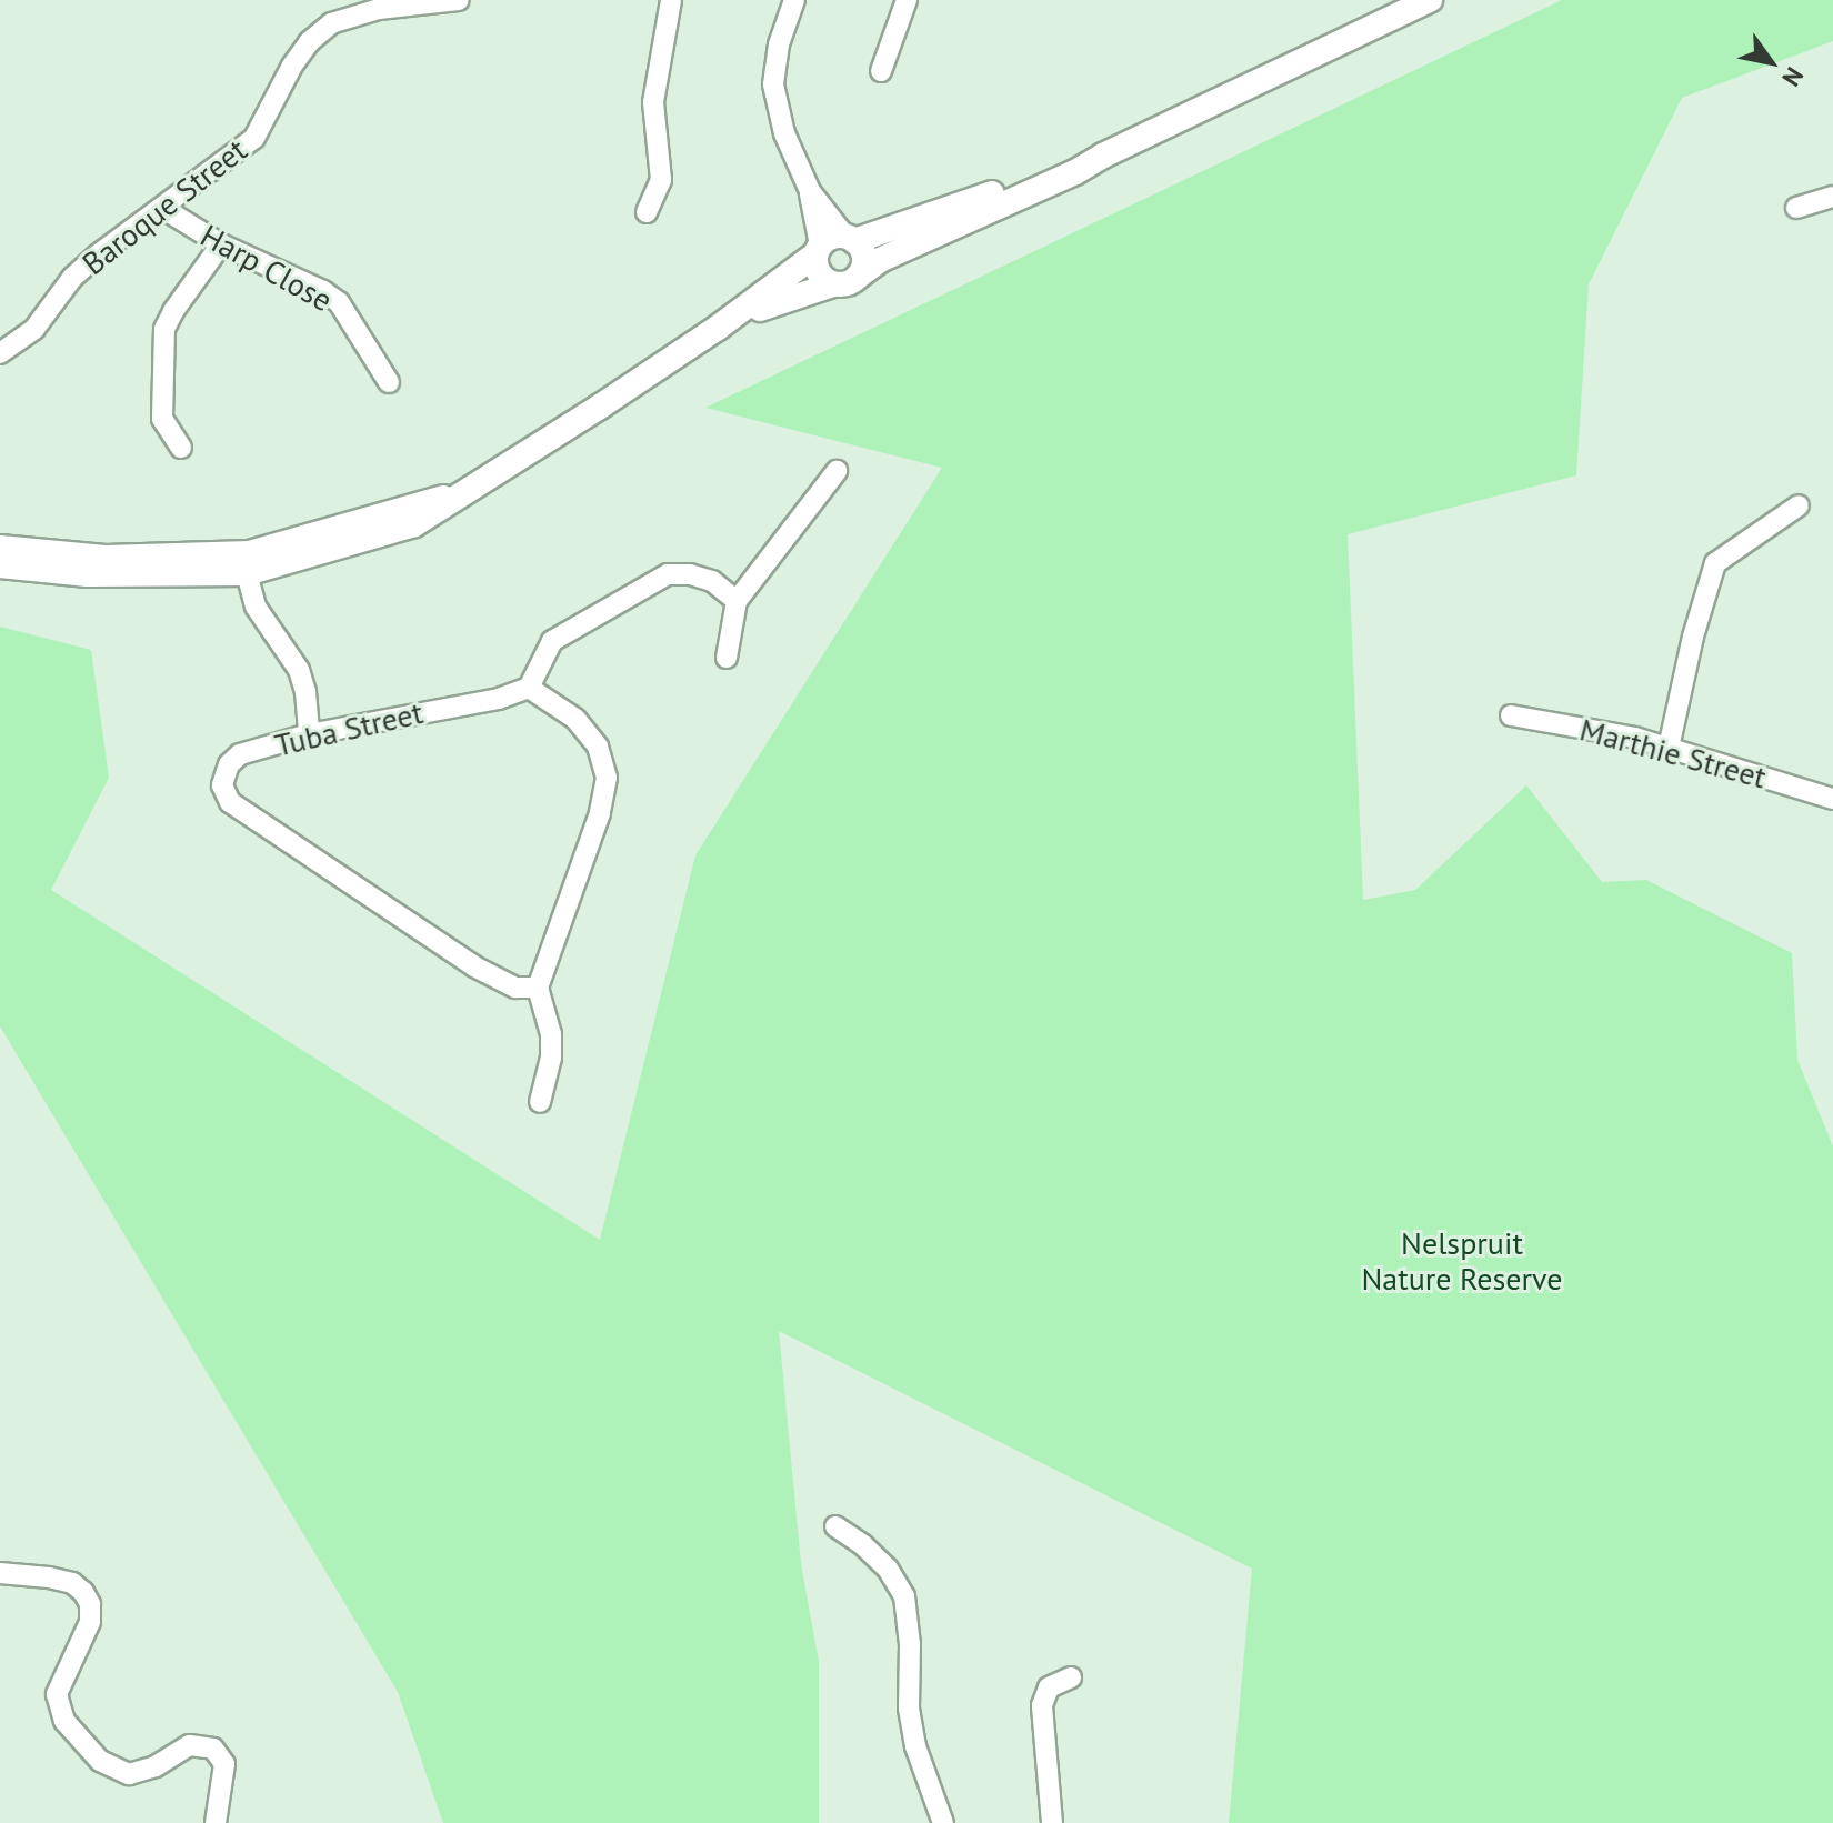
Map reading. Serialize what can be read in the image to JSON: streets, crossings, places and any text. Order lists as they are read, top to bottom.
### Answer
{
  "streets": {
    "street": [
      "Baroque Street",
      "Harp Close",
      "Tuba Street",
      "Marthie Street"
    ]
  },
  "crossings": [
    ["Baroque Street", "Harp Close"]
  ],
  "parks": ["Nelspruit Nature Reserve"],
  "north": "bottom right"
}
